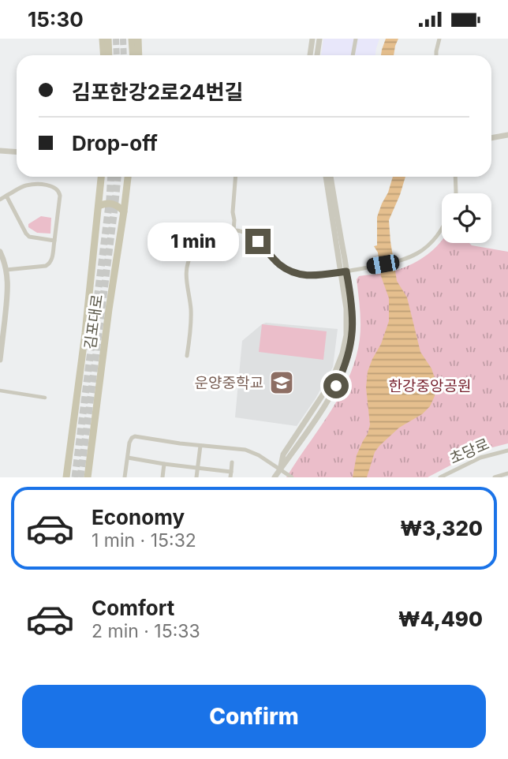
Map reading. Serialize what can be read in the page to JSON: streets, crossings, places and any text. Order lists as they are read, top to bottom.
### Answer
{
  "streets": {
    "main road": ["김포대로"],
    "street": ["초당로"]
  },
  "parks": ["한강중앙공원"],
  "places": {
    "school or university": ["운양중학교"]
  },
  "page": {
    "status": "15:30",
    "banner": ["김포한강2로24번길", "Drop-off"],
    "bubble": "1 min",
    "list": [
      {
        "name": "Economy",
        "note": "1 min · 15:32",
        "value": "₩3,320"
      },
      {
        "name": "Comfort",
        "note": "2 min · 15:33",
        "value": "₩4,490"
      }
    ],
    "buttons": "Confirm"
  }
}
